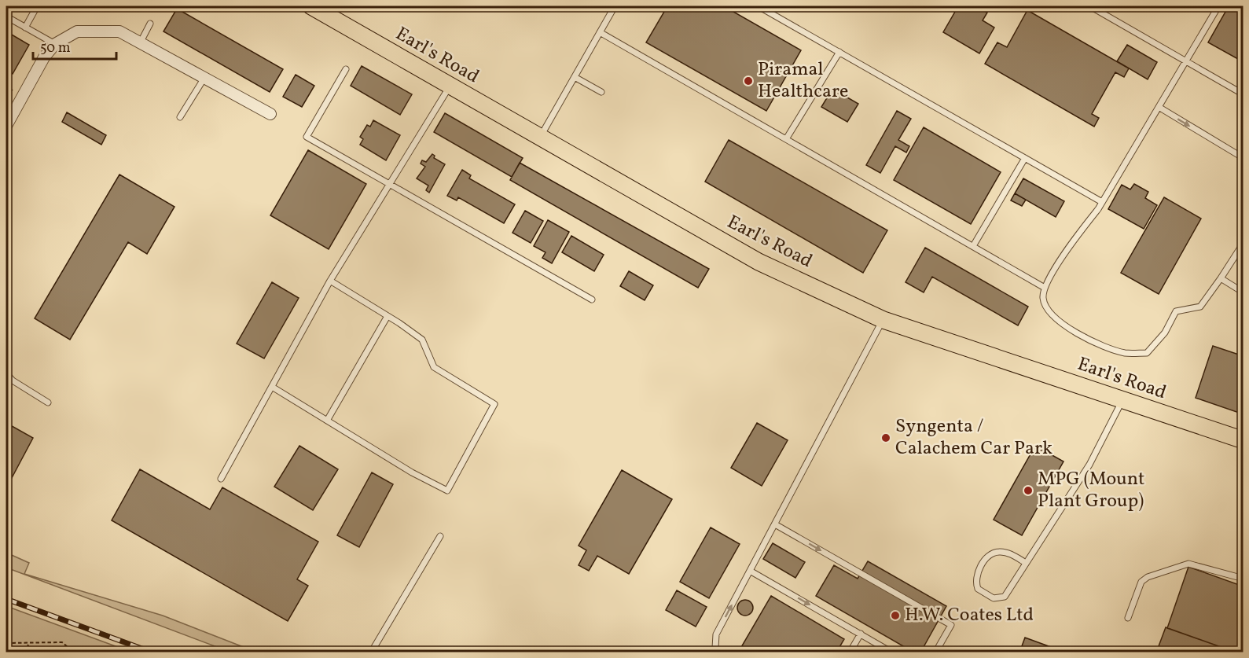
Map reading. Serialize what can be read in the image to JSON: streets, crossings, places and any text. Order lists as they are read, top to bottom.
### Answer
{
  "streets": {
    "main road": ["Earl's Road"]
  },
  "places": [
    "Piramal Healthcare",
    "Syngenta / Calachem Car Park",
    "MPG (Mount Plant Group)",
    "H.W. Coates Ltd"
  ],
  "scale_bar": "50 m"
}
